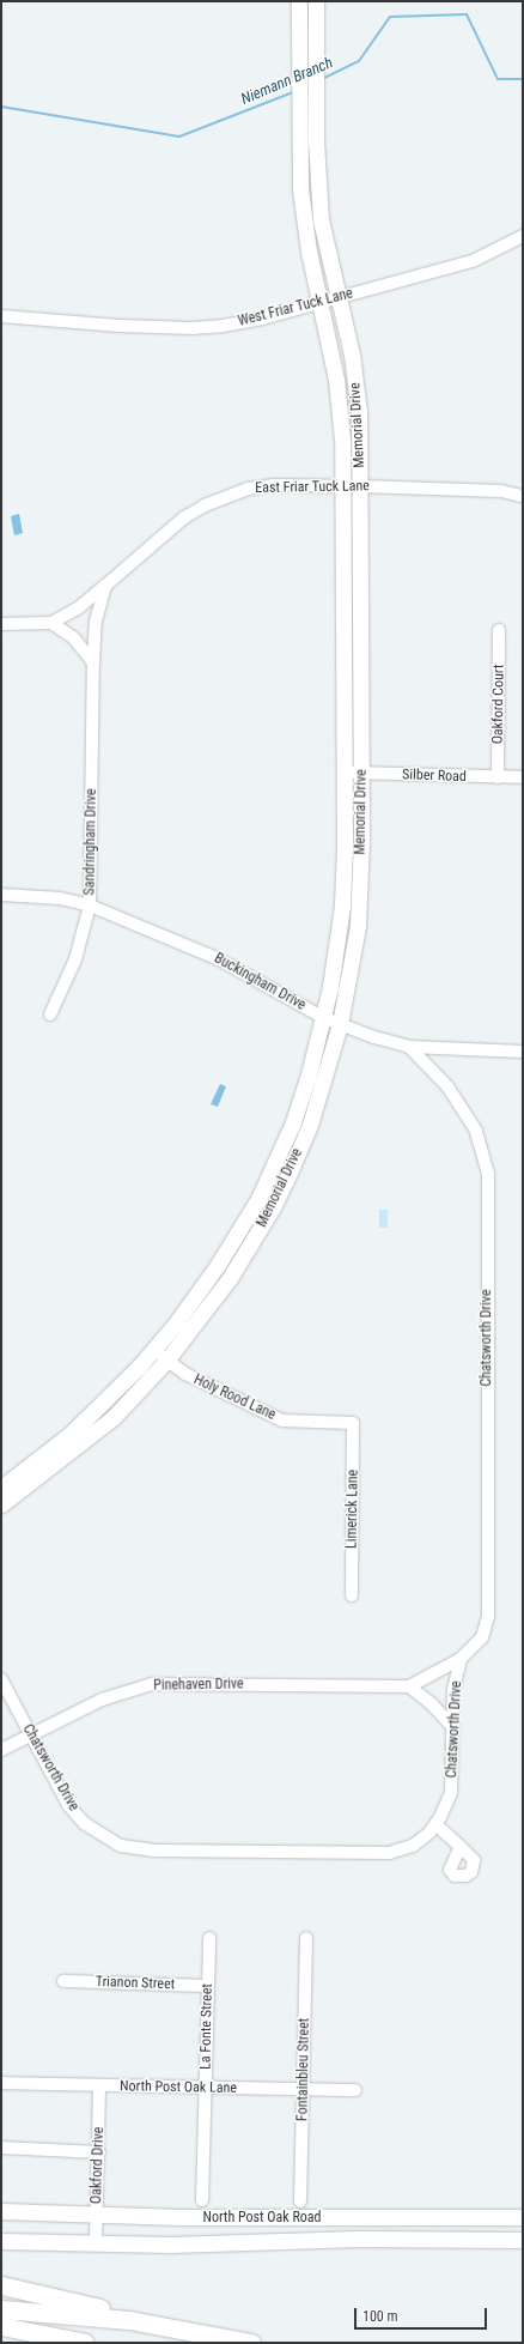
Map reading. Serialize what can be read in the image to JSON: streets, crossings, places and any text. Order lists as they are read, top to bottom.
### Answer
{
  "streets": {
    "main road": ["Memorial Drive", "North Post Oak Road"],
    "street": [
      "West Friar Tuck Lane",
      "East Friar Tuck Lane",
      "Oakford Court",
      "Silber Road",
      "Sandringham Drive",
      "Buckingham Drive",
      "Chatsworth Drive",
      "Holy Rood Lane",
      "Limerick Lane",
      "Pinehaven Drive",
      "Trianon Street",
      "La Fonte Street",
      "Fontainbleu Street",
      "North Post Oak Lane",
      "Oakford Drive"
    ]
  },
  "crossings": [
    ["West Friar Tuck Lane", "Memorial Drive"],
    ["Memorial Drive", "East Friar Tuck Lane"],
    ["Memorial Drive", "Silber Road"],
    ["Memorial Drive", "Buckingham Drive"],
    ["Memorial Drive", "Holy Rood Lane"],
    ["East Friar Tuck Lane", "Sandringham Drive"],
    ["Oakford Court", "Silber Road"],
    ["Sandringham Drive", "Buckingham Drive"],
    ["Buckingham Drive", "Chatsworth Drive"],
    ["Chatsworth Drive", "Pinehaven Drive"],
    ["Holy Rood Lane", "Limerick Lane"],
    ["Trianon Street", "La Fonte Street"],
    ["La Fonte Street", "North Post Oak Lane"],
    ["Fontainbleu Street", "North Post Oak Lane"],
    ["North Post Oak Lane", "Oakford Drive"],
    ["Oakford Drive", "North Post Oak Road"]
  ],
  "water": ["Niemann Branch"],
  "scale_bar": "100 m"
}
